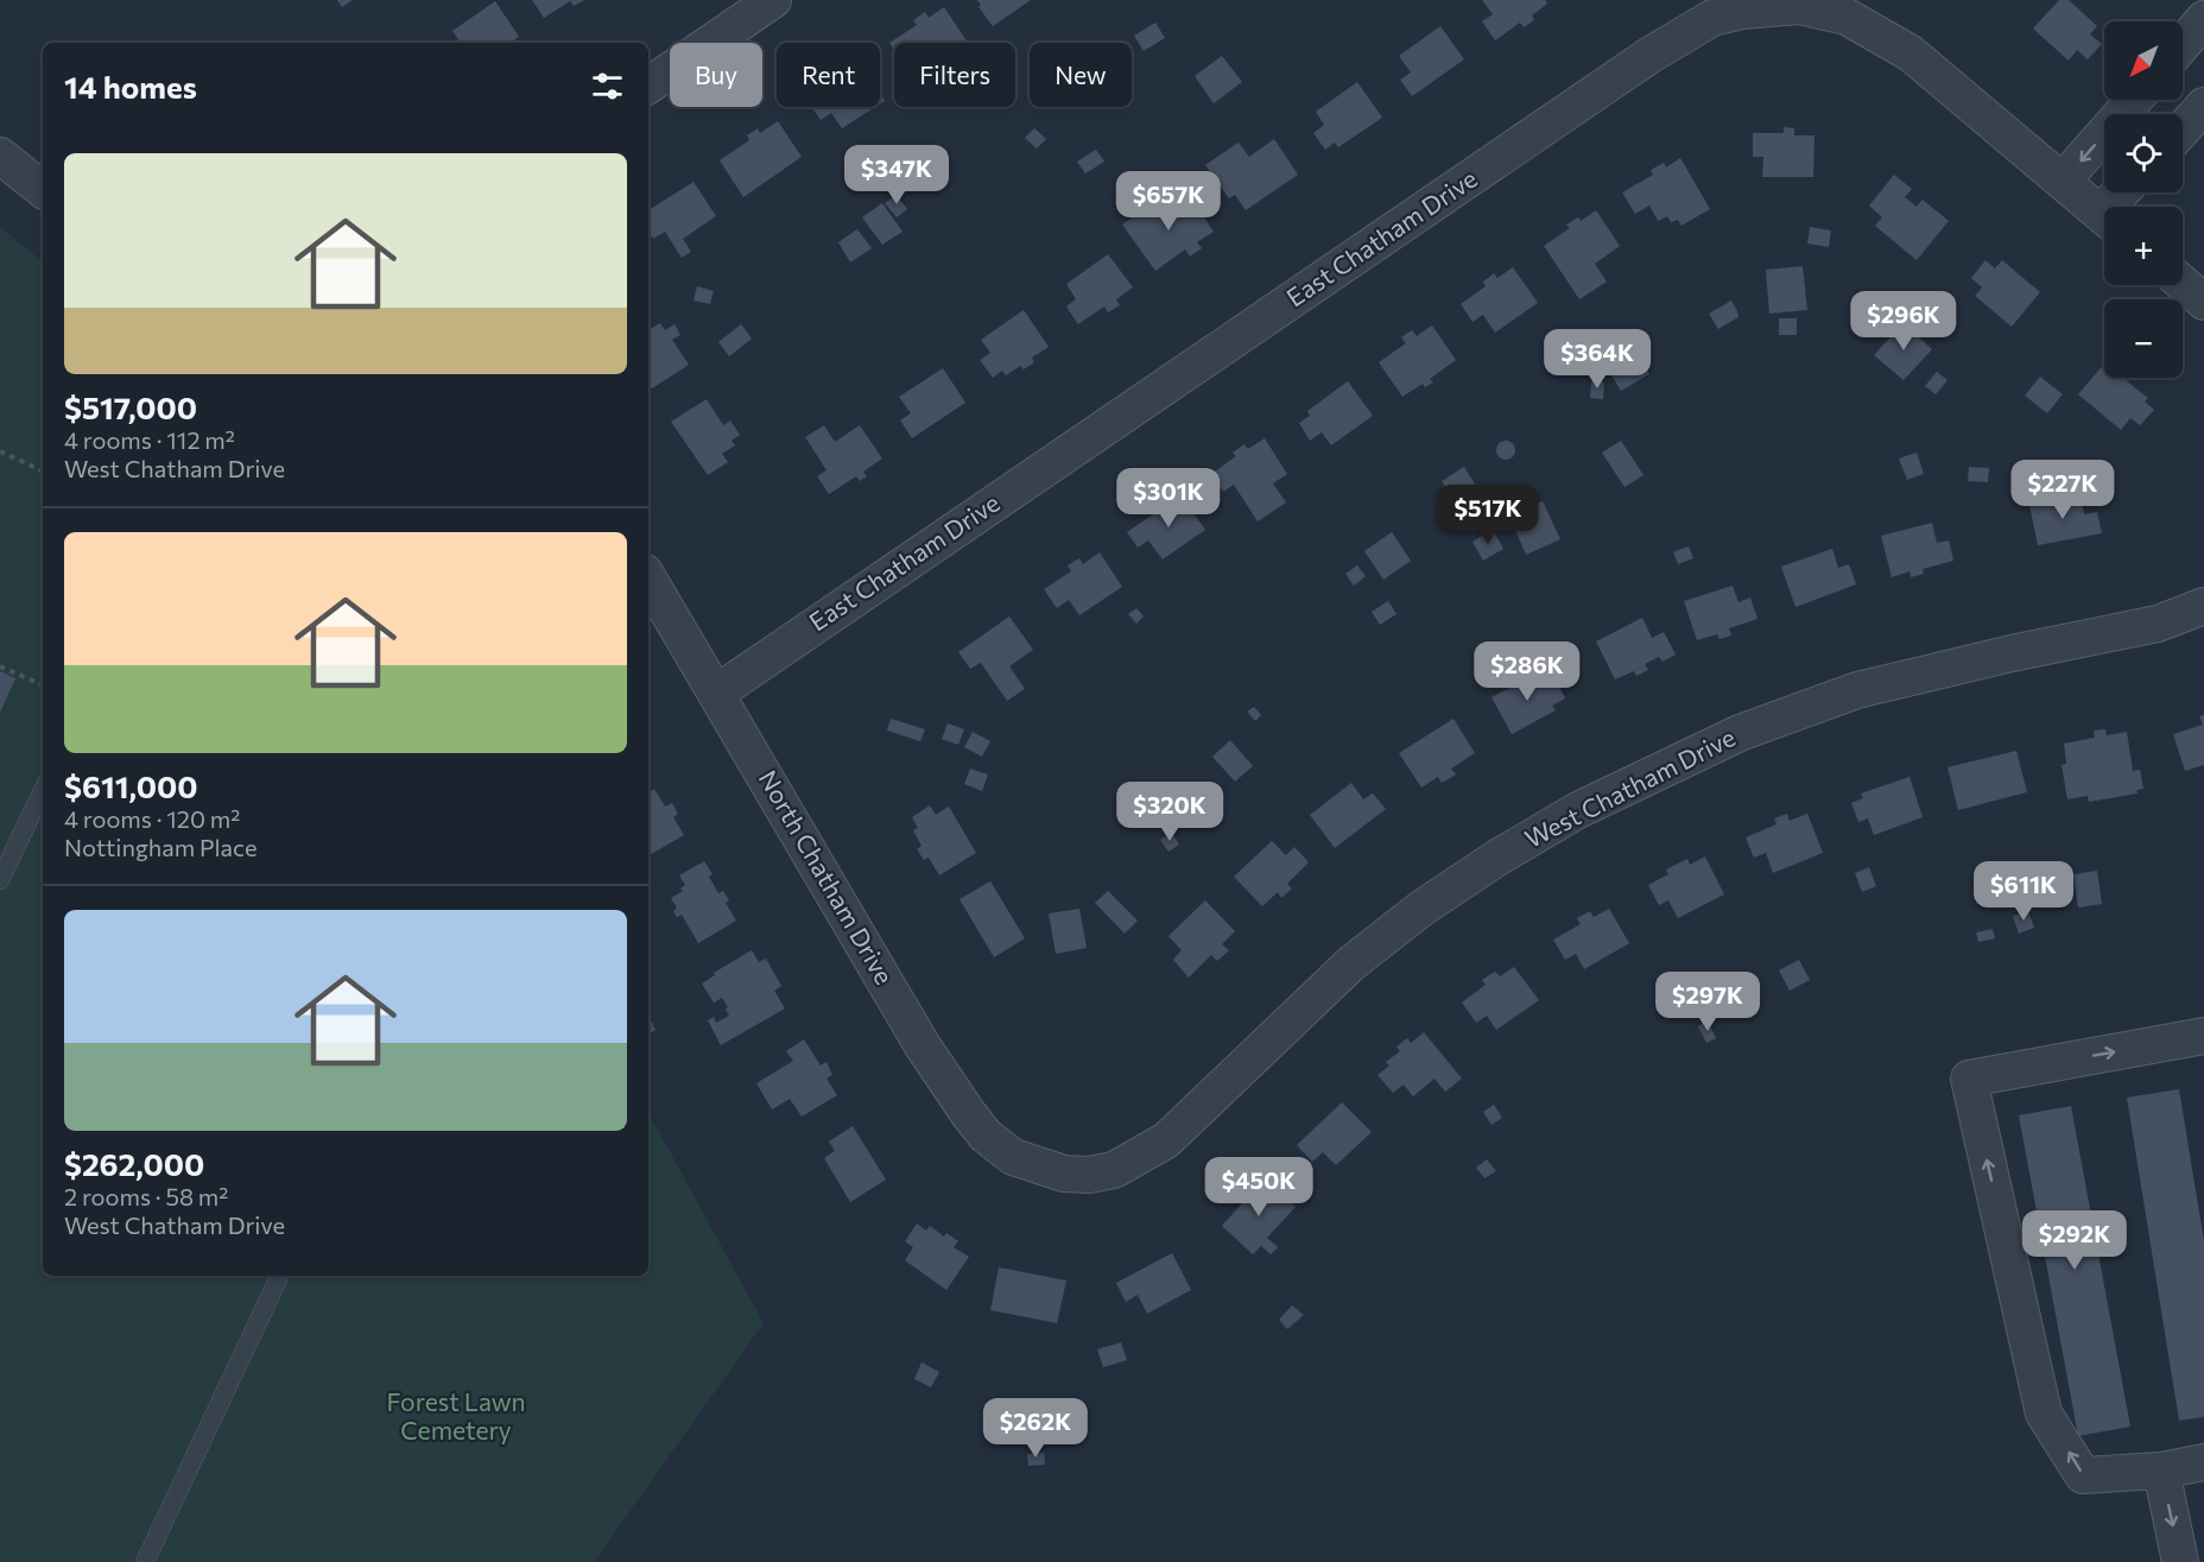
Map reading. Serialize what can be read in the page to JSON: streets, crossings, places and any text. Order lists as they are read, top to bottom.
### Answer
{
  "streets": {
    "street": ["East Chatham Drive", "West Chatham Drive", "North Chatham Drive"]
  },
  "crossings": [
    ["East Chatham Drive", "North Chatham Drive"],
    ["West Chatham Drive", "North Chatham Drive"]
  ],
  "parks": ["Forest Lawn Cemetery"],
  "north": "bottom left",
  "page": {
    "map_buttons": ["+", "−"],
    "chip": [
      "Buy",
      "Rent",
      "Filters",
      "New"
    ],
    "heading": "14 homes",
    "list": [
      {
        "name": "$517,000",
        "note": "4 rooms · 112 m² · West Chatham Drive"
      },
      {
        "name": "$611,000",
        "note": "4 rooms · 120 m² · Nottingham Place"
      },
      {
        "name": "$262,000",
        "note": "2 rooms · 58 m² · West Chatham Drive"
      }
    ],
    "price": [
      "$347K",
      "$657K",
      "$296K",
      "$364K",
      "$227K",
      "$301K",
      "$517K",
      "$286K",
      "$320K",
      "$611K",
      "$297K",
      "$450K",
      "$292K",
      "$262K"
    ]
  }
}
